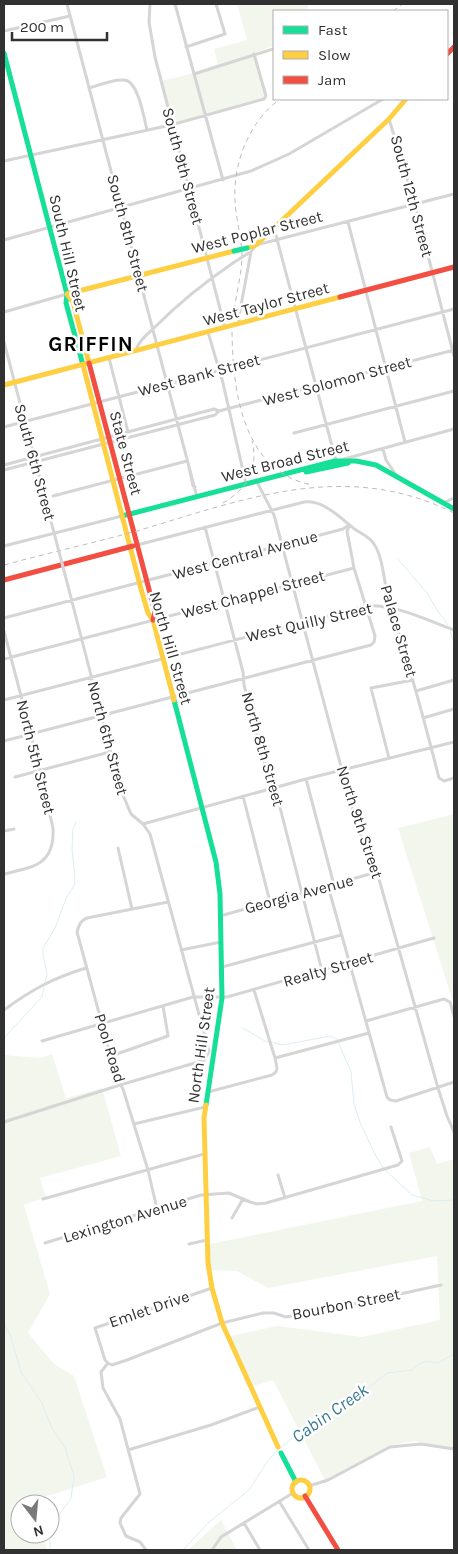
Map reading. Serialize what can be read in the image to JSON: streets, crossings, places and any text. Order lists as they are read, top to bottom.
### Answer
{
  "streets": {
    "main road": [
      "West Poplar Street",
      "South Hill Street",
      "West Taylor Street",
      "State Street",
      "West Broad Street",
      "North Hill Street"
    ],
    "street": [
      "South 9th Street",
      "South 12th Street",
      "South 8th Street",
      "West Bank Street",
      "West Solomon Street",
      "South 6th Street",
      "West Central Avenue",
      "West Chappel Street",
      "West Quilly Street",
      "Palace Street",
      "North 6th Street",
      "North 8th Street",
      "North 5th Street",
      "North 9th Street",
      "Georgia Avenue",
      "Realty Street",
      "Pool Road",
      "Lexington Avenue",
      "Bourbon Street",
      "Emlet Drive"
    ]
  },
  "crossings": [
    ["South 9th Street", "West Poplar Street"],
    ["South 9th Street", "West Taylor Street"],
    ["South 12th Street", "West Poplar Street"],
    ["South 12th Street", "West Taylor Street"],
    ["South 12th Street", "West Bank Street"],
    ["South 12th Street", "West Solomon Street"],
    ["West Poplar Street", "South 8th Street"],
    ["West Poplar Street", "South Hill Street"],
    ["South 8th Street", "West Taylor Street"],
    ["South 8th Street", "West Bank Street"],
    ["South 8th Street", "West Solomon Street"],
    ["South 8th Street", "West Broad Street"],
    ["South Hill Street", "West Taylor Street"],
    ["South Hill Street", "West Bank Street"],
    ["South Hill Street", "West Solomon Street"],
    ["South Hill Street", "State Street"],
    ["South Hill Street", "West Broad Street"],
    ["South Hill Street", "North Hill Street"],
    ["West Taylor Street", "State Street"],
    ["West Taylor Street", "South 6th Street"],
    ["West Bank Street", "State Street"],
    ["West Bank Street", "South 6th Street"],
    ["West Solomon Street", "State Street"],
    ["State Street", "West Broad Street"],
    ["State Street", "West Central Avenue"],
    ["State Street", "West Chappel Street"],
    ["State Street", "Palace Street"],
    ["State Street", "North Hill Street"],
    ["South 6th Street", "North 6th Street"],
    ["West Central Avenue", "Palace Street"],
    ["West Central Avenue", "North Hill Street"],
    ["West Central Avenue", "North 6th Street"],
    ["West Central Avenue", "North 8th Street"],
    ["West Central Avenue", "North 9th Street"],
    ["West Chappel Street", "North Hill Street"],
    ["West Chappel Street", "North 6th Street"],
    ["West Chappel Street", "North 8th Street"],
    ["West Chappel Street", "North 5th Street"],
    ["West Chappel Street", "North 9th Street"],
    ["West Quilly Street", "Palace Street"],
    ["West Quilly Street", "North Hill Street"],
    ["West Quilly Street", "North 6th Street"],
    ["West Quilly Street", "North 8th Street"],
    ["West Quilly Street", "North 5th Street"],
    ["West Quilly Street", "North 9th Street"],
    ["Palace Street", "North 8th Street"],
    ["Palace Street", "North 9th Street"],
    ["North Hill Street", "Georgia Avenue"],
    ["North Hill Street", "Realty Street"],
    ["North Hill Street", "Lexington Avenue"],
    ["North Hill Street", "Bourbon Street"],
    ["North Hill Street", "Emlet Drive"],
    ["North 6th Street", "Realty Street"],
    ["North 6th Street", "Pool Road"],
    ["North 8th Street", "Georgia Avenue"],
    ["North 8th Street", "Realty Street"],
    ["North 9th Street", "Georgia Avenue"],
    ["North 9th Street", "Realty Street"],
    ["Pool Road", "Lexington Avenue"],
    ["Bourbon Street", "Emlet Drive"]
  ],
  "districts": ["GRIFFIN"],
  "water": ["Cabin Creek"],
  "legend": ["Fast", "Slow", "Jam"],
  "scale_bar": "200 m",
  "north": "bottom"
}
